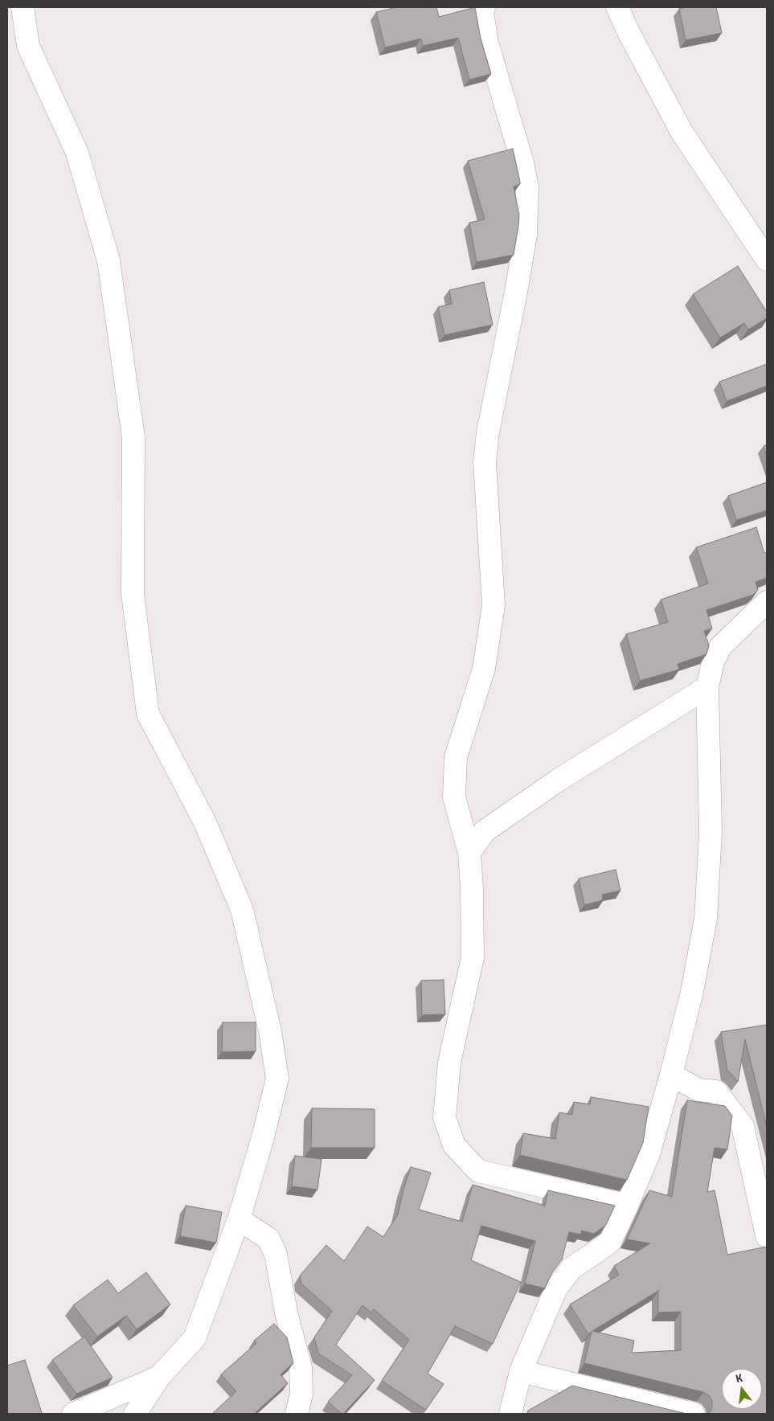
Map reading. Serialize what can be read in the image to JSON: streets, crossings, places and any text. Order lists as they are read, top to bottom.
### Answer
{
  "north": "top"
}
